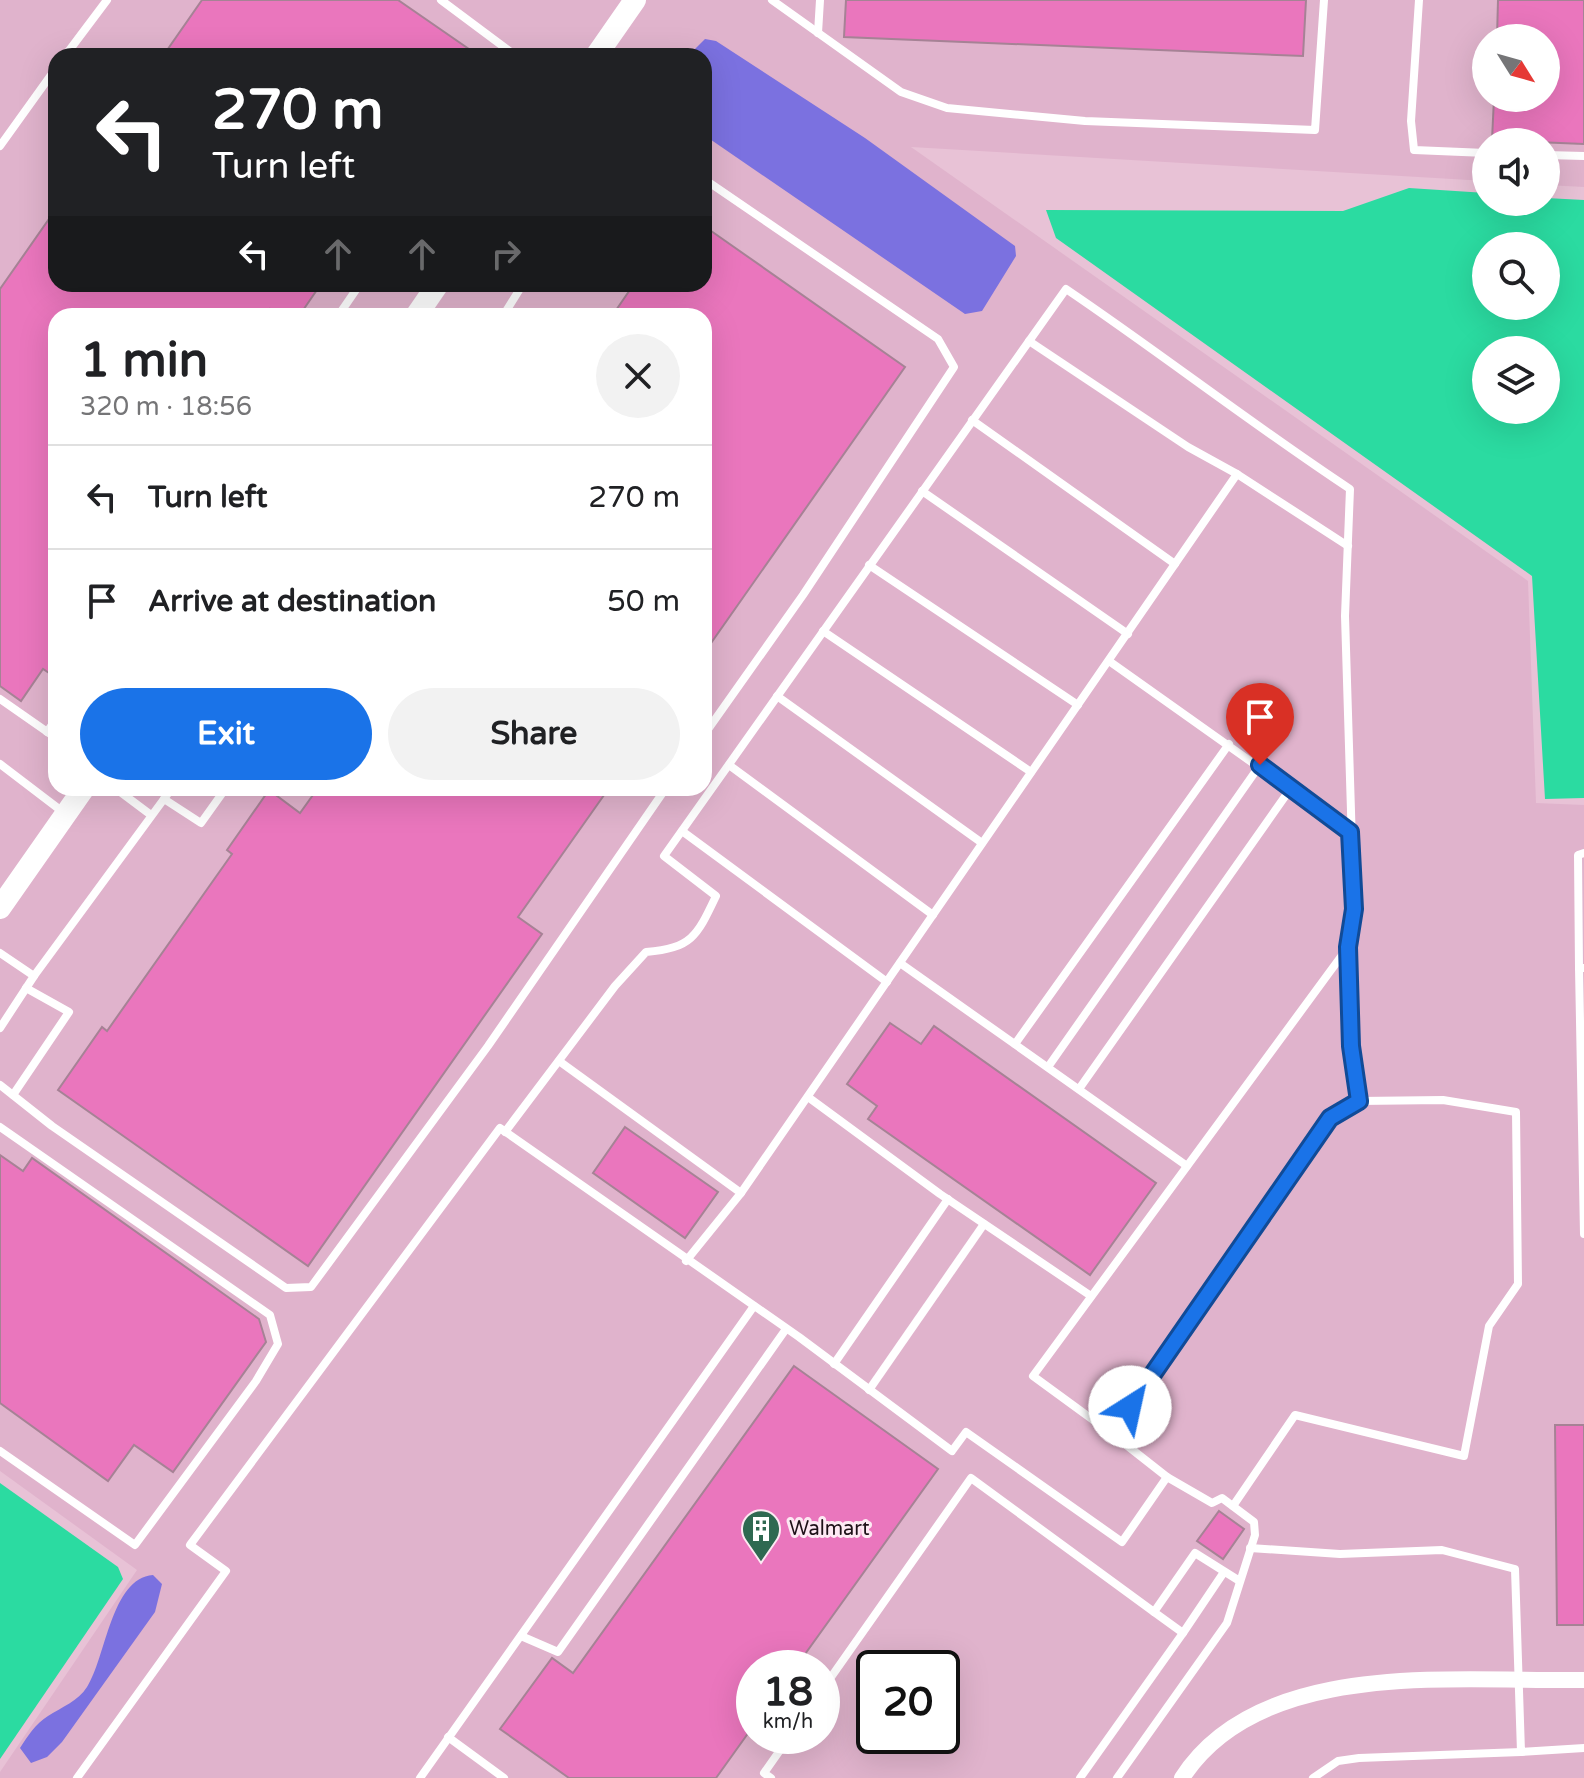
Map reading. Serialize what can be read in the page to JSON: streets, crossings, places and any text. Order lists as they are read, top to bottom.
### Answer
{
  "places": {
    "building": ["Walmart"]
  },
  "north": "bottom right",
  "page": {
    "turn": ["270 m", "Turn left"],
    "heading": ["1 min", "320 m · 18:56"],
    "list": [
      {
        "name": "Turn left",
        "value": "270 m"
      },
      {
        "name": "Arrive at destination",
        "value": "50 m"
      }
    ],
    "buttons": ["Exit", "Share"],
    "speed": "18 km/h",
    "limit": "20"
  }
}
